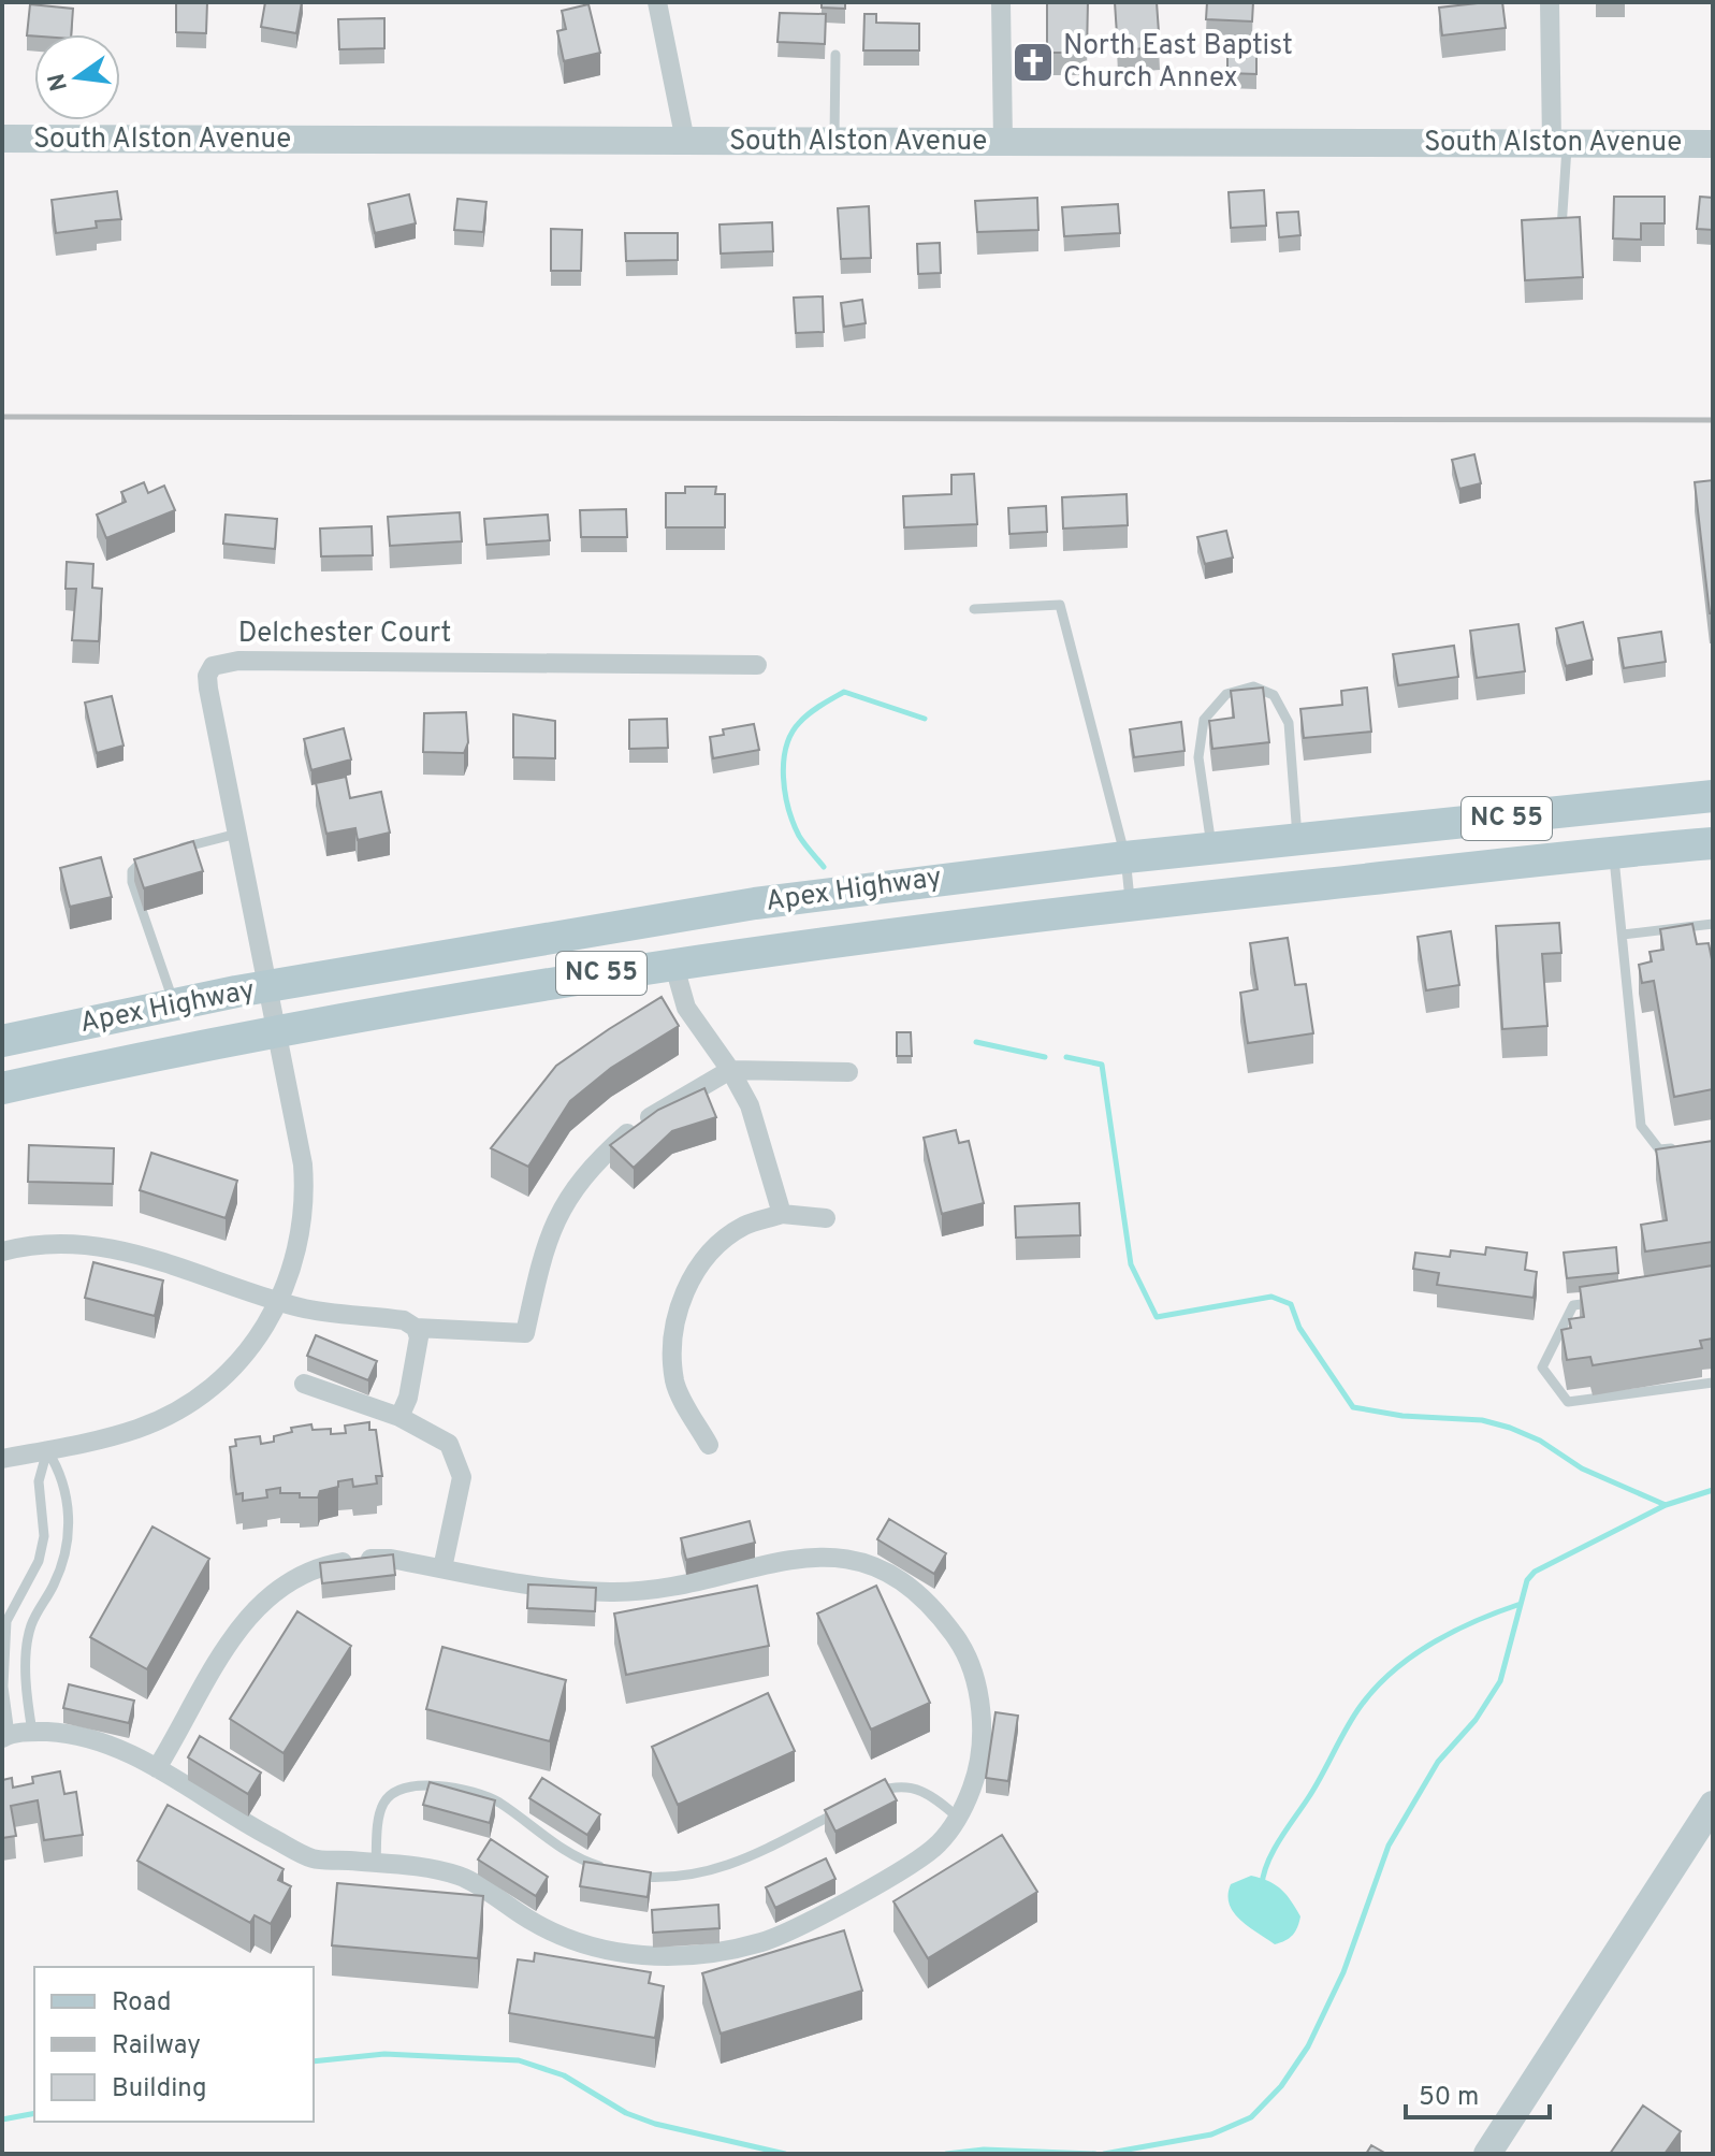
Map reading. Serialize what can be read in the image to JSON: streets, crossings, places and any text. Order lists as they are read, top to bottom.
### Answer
{
  "streets": {
    "main road": ["NC 55", "Apex Highway"],
    "street": ["South Alston Avenue", "Delchester Court"]
  },
  "crossings": [
    ["Delchester Court", "Apex Highway"]
  ],
  "places": {
    "church": ["North East Baptist Church Annex"]
  },
  "legend": ["Road", "Railway", "Building"],
  "scale_bar": "50 m",
  "north": "left"
}
